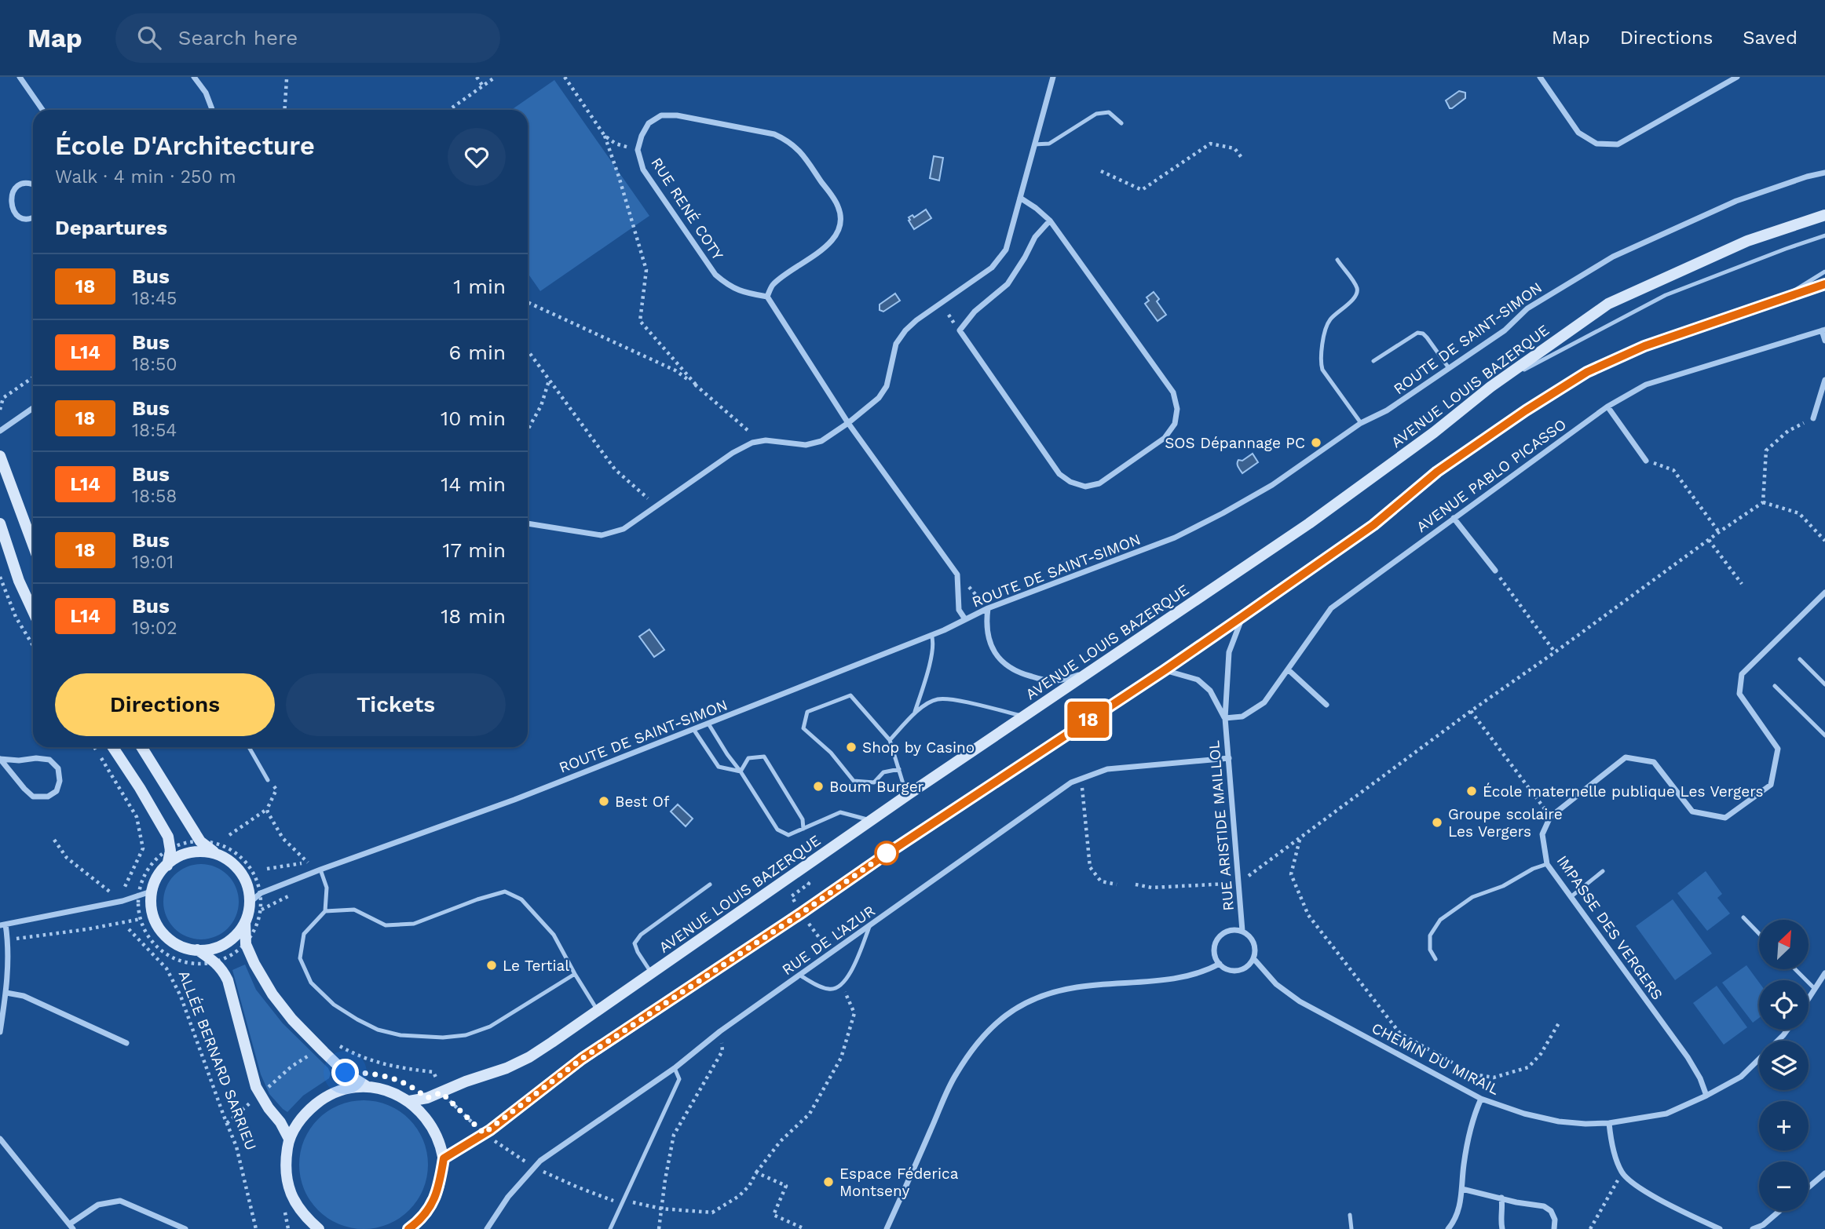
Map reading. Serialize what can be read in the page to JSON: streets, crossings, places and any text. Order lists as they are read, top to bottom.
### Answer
{
  "streets": {
    "main road": ["AVENUE LOUIS BAZERQUE", "ALLÉE BERNARD SARRIEU"],
    "street": [
      "RUE RENÉ COTY",
      "ROUTE DE SAINT-SIMON",
      "AVENUE PABLO PICASSO",
      "RUE ARISTIDE MAILLOL",
      "IMPASSE DES VERGERS",
      "RUE DE L'AZUR",
      "CHEMIN DU MIRAIL"
    ]
  },
  "crossings": [
    ["ROUTE DE SAINT-SIMON", "ALLÉE BERNARD SARRIEU"],
    ["AVENUE PABLO PICASSO", "RUE ARISTIDE MAILLOL"],
    ["RUE ARISTIDE MAILLOL", "RUE DE L'AZUR"],
    ["RUE ARISTIDE MAILLOL", "CHEMIN DU MIRAIL"],
    ["IMPASSE DES VERGERS", "CHEMIN DU MIRAIL"]
  ],
  "places": [
    "SOS Dépannage PC",
    "Shop by Casino",
    "Boum Burger",
    "École maternelle publique Les Vergers",
    "Best Of",
    "Groupe scolaire Les Vergers",
    "Le Tertial",
    "Espace Féderica Montseny"
  ],
  "lines": ["bus line 18"],
  "north": "top right",
  "page": {
    "header": "Map",
    "search": "Search here",
    "nav": ["Map", "Directions", "Saved"],
    "on_map": "18",
    "heading": [
      ["École D'Architecture", "Walk · 4 min · 250 m"],
      "Departures"
    ],
    "list": [
      {
        "mark": "18",
        "name": "Bus",
        "note": "18:45",
        "value": "1 min"
      },
      {
        "mark": "L14",
        "name": "Bus",
        "note": "18:50",
        "value": "6 min"
      },
      {
        "mark": "18",
        "name": "Bus",
        "note": "18:54",
        "value": "10 min"
      },
      {
        "mark": "L14",
        "name": "Bus",
        "note": "18:58",
        "value": "14 min"
      },
      {
        "mark": "18",
        "name": "Bus",
        "note": "19:01",
        "value": "17 min"
      },
      {
        "mark": "L14",
        "name": "Bus",
        "note": "19:02",
        "value": "18 min"
      }
    ],
    "buttons": ["Directions", "Tickets"],
    "map_buttons": ["+", "−"]
  }
}
